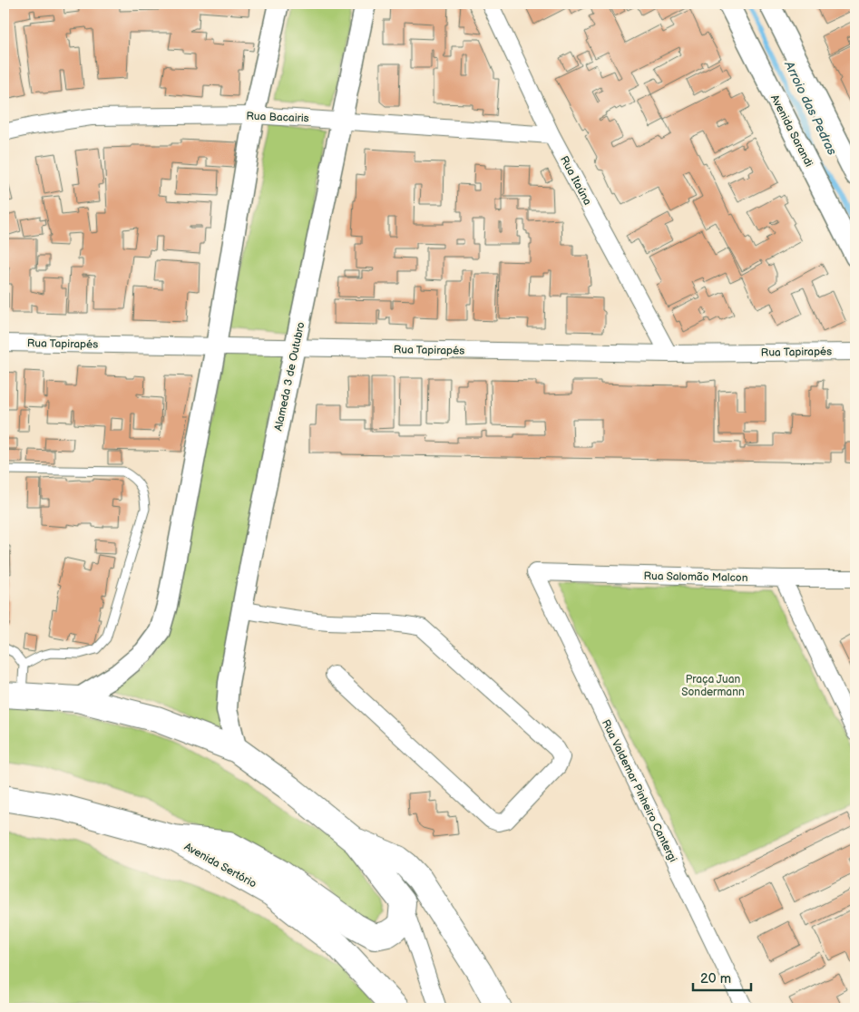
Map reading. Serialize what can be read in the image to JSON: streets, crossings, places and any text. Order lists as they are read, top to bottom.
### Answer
{
  "streets": {
    "main road": ["Avenida Sertório"],
    "street": [
      "Rua Bacairis",
      "Avenida Sarandi",
      "Rua Itaúna",
      "Rua Tapirapés",
      "Alameda 3 de Outubro",
      "Rua Salomão Malcon",
      "Rua Valdemar Pinheiro Cantergi"
    ]
  },
  "crossings": [
    ["Rua Bacairis", "Rua Itaúna"],
    ["Rua Bacairis", "Alameda 3 de Outubro"],
    ["Rua Itaúna", "Rua Tapirapés"],
    ["Rua Tapirapés", "Alameda 3 de Outubro"],
    ["Rua Salomão Malcon", "Rua Valdemar Pinheiro Cantergi"]
  ],
  "water": ["Arroio das Pedras"],
  "parks": ["Praça Juan Sondermann"],
  "scale_bar": "20 m"
}
